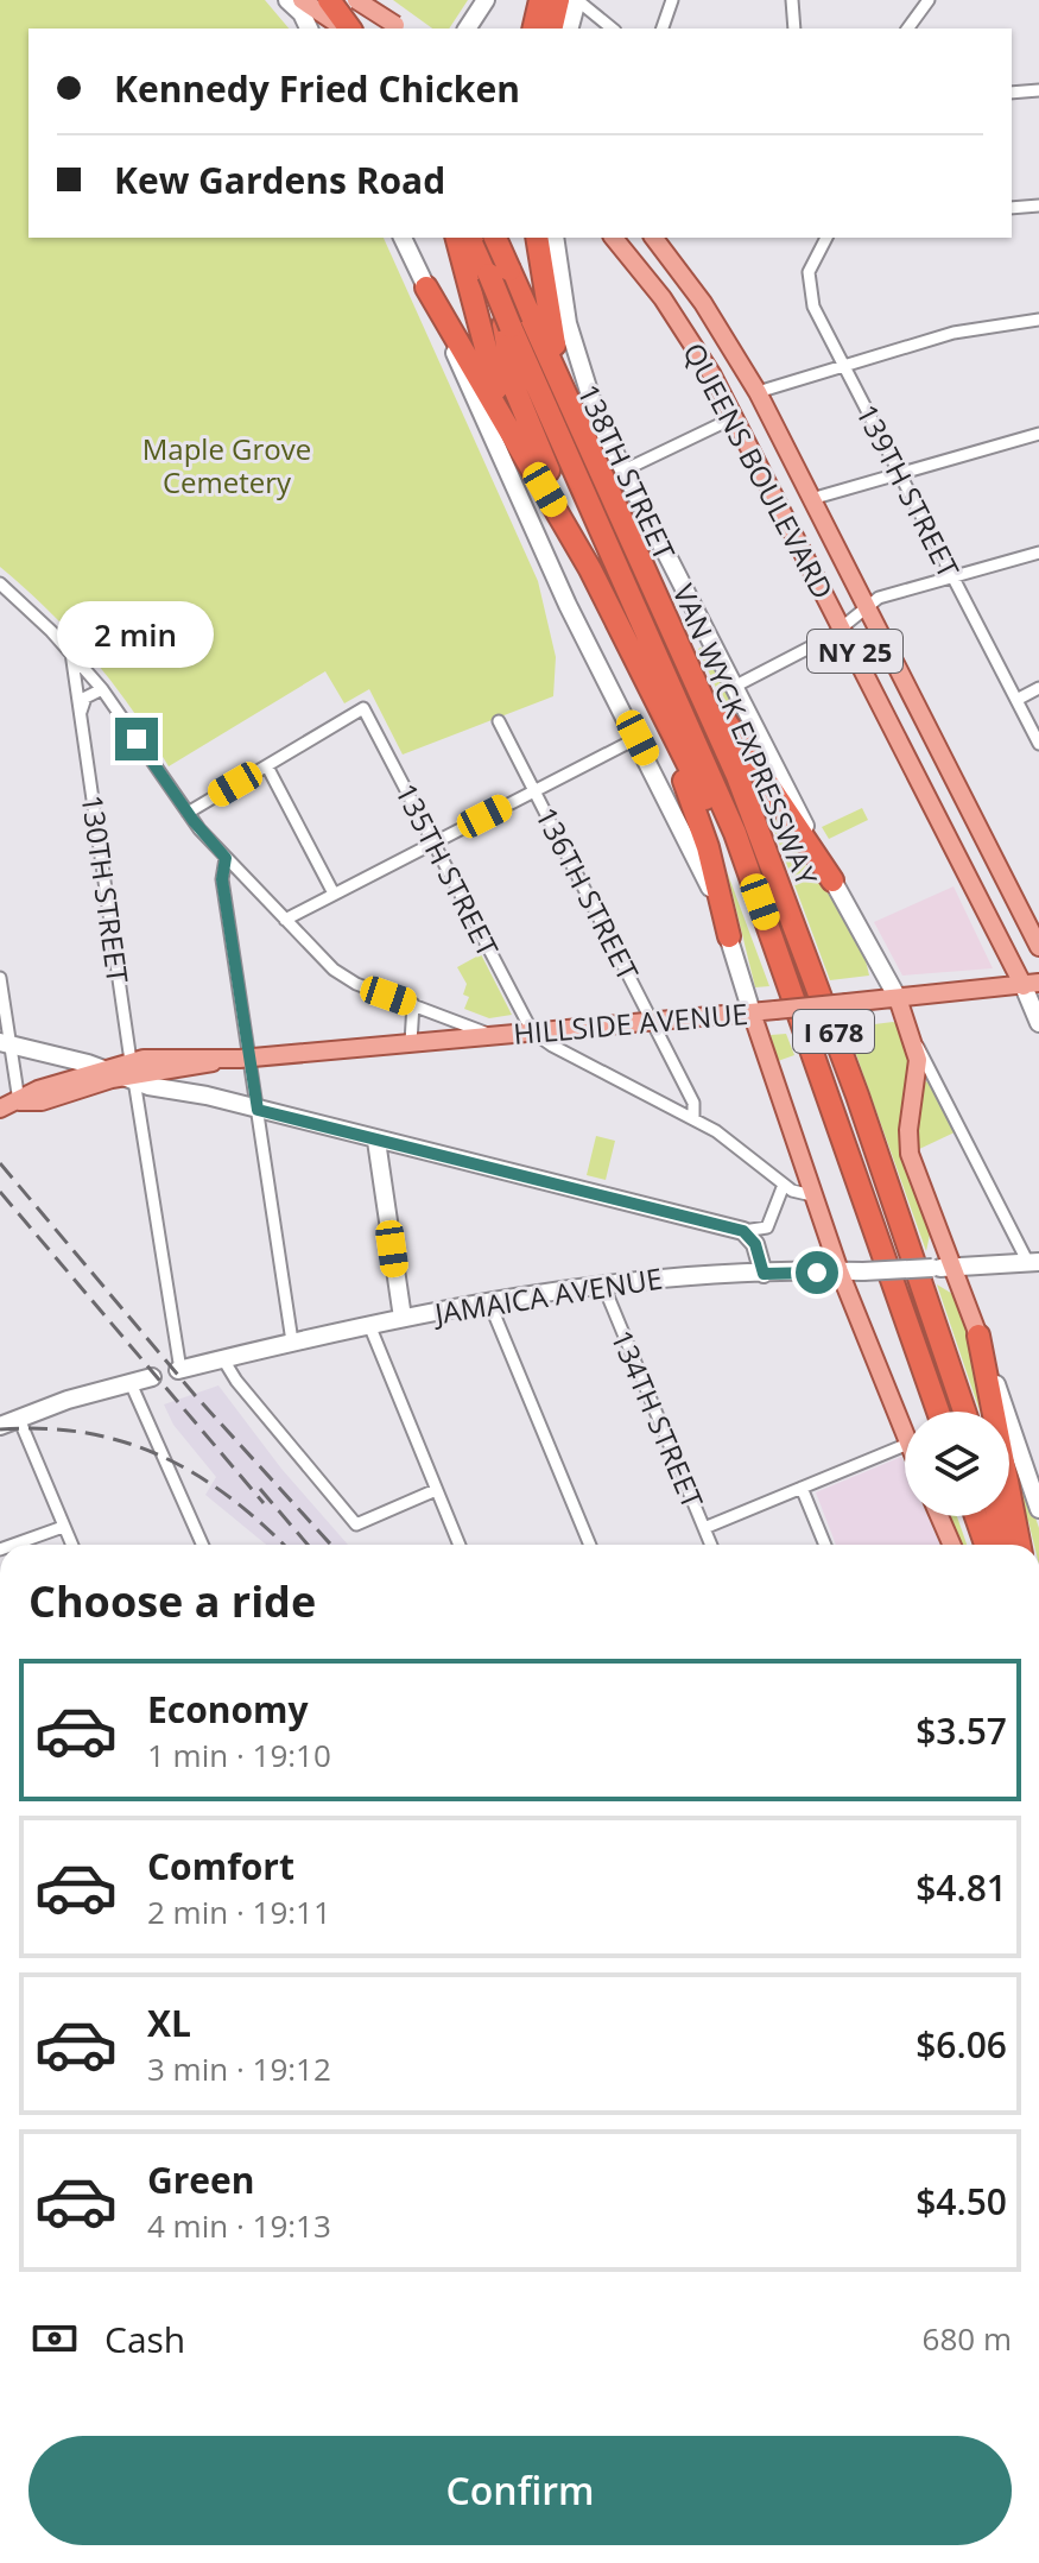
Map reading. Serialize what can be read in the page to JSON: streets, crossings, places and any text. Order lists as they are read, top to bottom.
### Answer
{
  "streets": {
    "highway": ["VAN WYCK EXPRESSWAY", "I 678"],
    "main road": [
      "QUEENS BOULEVARD",
      "138TH STREET",
      "NY 25",
      "HILLSIDE AVENUE",
      "JAMAICA AVENUE"
    ],
    "street": [
      "139TH STREET",
      "135TH STREET",
      "130TH STREET",
      "136TH STREET",
      "134TH STREET"
    ]
  },
  "crossings": [
    ["QUEENS BOULEVARD", "HILLSIDE AVENUE"],
    ["138TH STREET", "HILLSIDE AVENUE"],
    ["135TH STREET", "HILLSIDE AVENUE"],
    ["130TH STREET", "HILLSIDE AVENUE"],
    ["130TH STREET", "JAMAICA AVENUE"],
    ["136TH STREET", "HILLSIDE AVENUE"],
    ["JAMAICA AVENUE", "134TH STREET"]
  ],
  "parks": ["Maple Grove Cemetery"],
  "page": {
    "banner": ["Kennedy Fried Chicken", "Kew Gardens Road"],
    "bubble": "2 min",
    "heading": "Choose a ride",
    "list": [
      {
        "name": "Economy",
        "note": "1 min · 19:10",
        "value": "$3.57"
      },
      {
        "name": "Comfort",
        "note": "2 min · 19:11",
        "value": "$4.81"
      },
      {
        "name": "XL",
        "note": "3 min · 19:12",
        "value": "$6.06"
      },
      {
        "name": "Green",
        "note": "4 min · 19:13",
        "value": "$4.50"
      }
    ],
    "pay": ["Cash", "680 m"],
    "buttons": "Confirm"
  }
}
